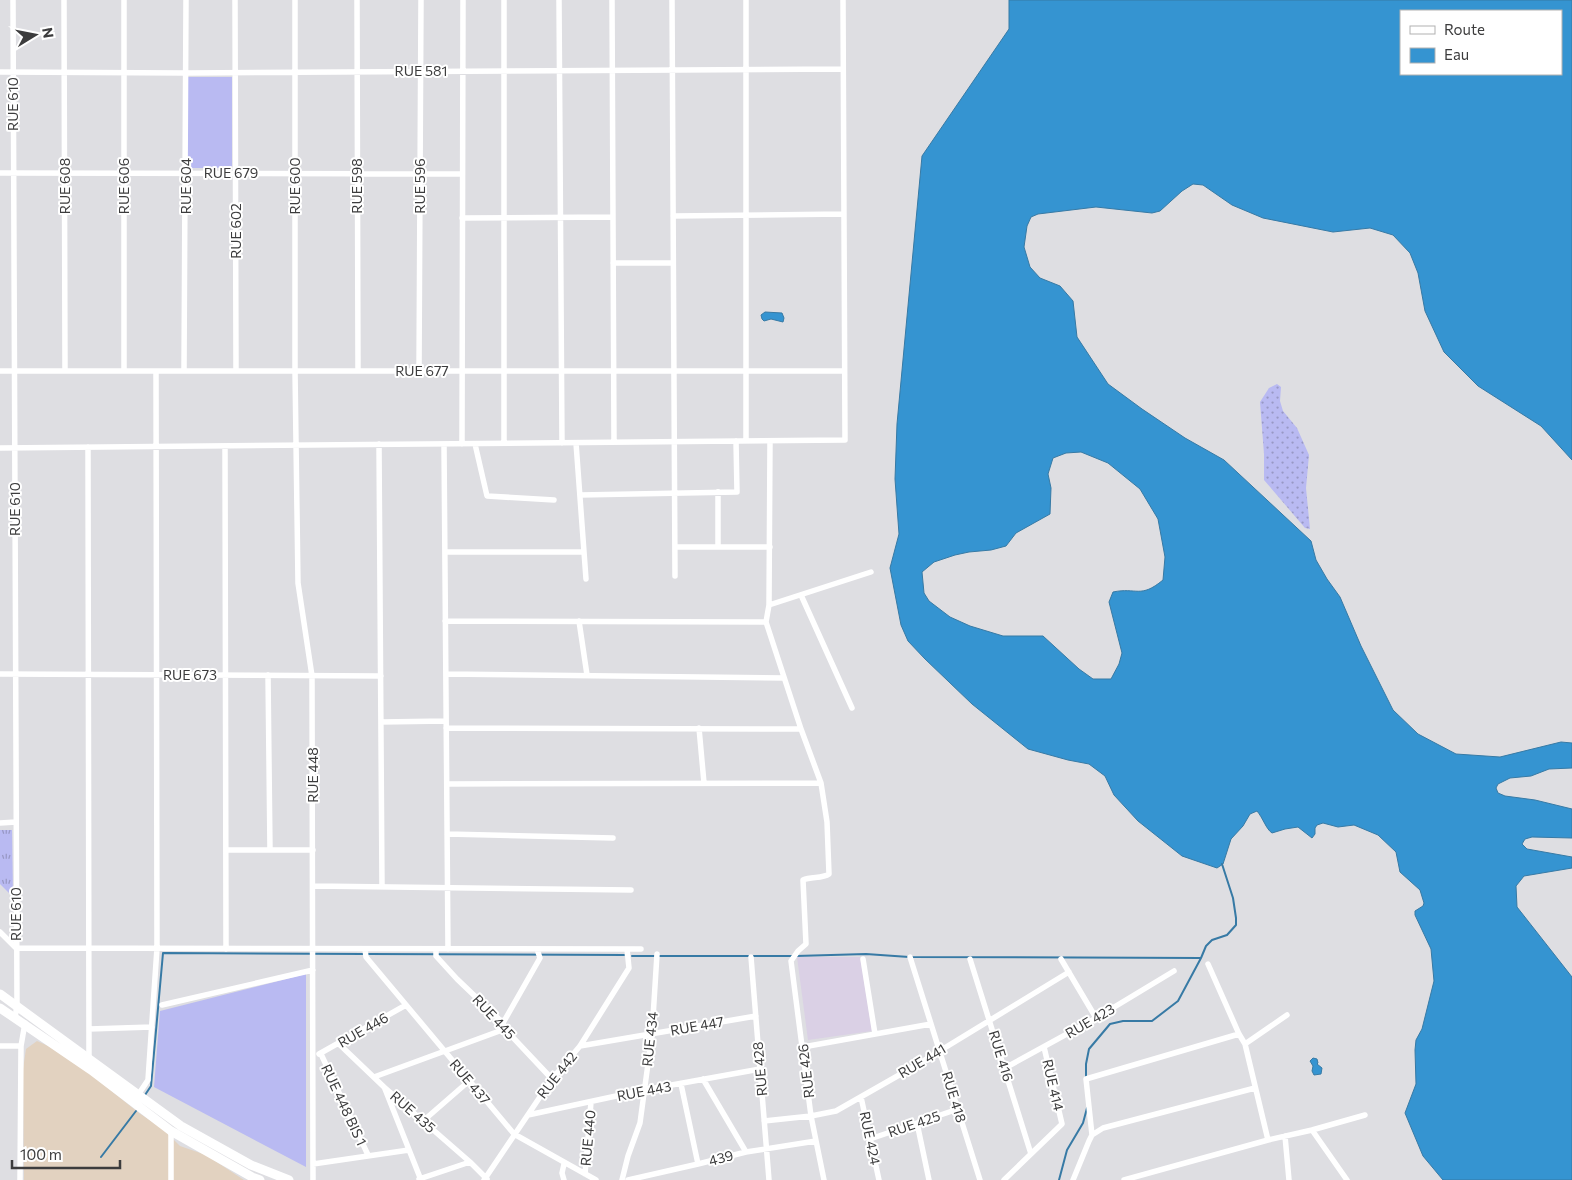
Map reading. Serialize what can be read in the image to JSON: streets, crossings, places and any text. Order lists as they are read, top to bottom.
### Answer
{
  "streets": {
    "street": [
      "RUE 581",
      "RUE 610",
      "RUE 679",
      "RUE 608",
      "RUE 606",
      "RUE 604",
      "RUE 600",
      "RUE 598",
      "RUE 596",
      "RUE 602",
      "RUE 677",
      "RUE 673",
      "RUE 448",
      "RUE 445",
      "RUE 423",
      "RUE 447",
      "RUE 446",
      "RUE 434",
      "RUE 416",
      "RUE 441",
      "RUE 428",
      "RUE 426",
      "RUE 442",
      "RUE 437",
      "RUE 414",
      "RUE 443",
      "RUE 418",
      "RUE 448 BIS 1",
      "RUE 435",
      "RUE 425",
      "RUE 440",
      "RUE 424",
      "439"
    ]
  },
  "crossings": [
    ["RUE 581", "RUE 610"],
    ["RUE 581", "RUE 608"],
    ["RUE 581", "RUE 606"],
    ["RUE 581", "RUE 604"],
    ["RUE 581", "RUE 600"],
    ["RUE 581", "RUE 598"],
    ["RUE 581", "RUE 596"],
    ["RUE 581", "RUE 602"],
    ["RUE 610", "RUE 679"],
    ["RUE 610", "RUE 677"],
    ["RUE 610", "RUE 673"],
    ["RUE 679", "RUE 608"],
    ["RUE 679", "RUE 606"],
    ["RUE 679", "RUE 604"],
    ["RUE 679", "RUE 600"],
    ["RUE 679", "RUE 598"],
    ["RUE 679", "RUE 596"],
    ["RUE 679", "RUE 602"],
    ["RUE 608", "RUE 677"],
    ["RUE 606", "RUE 677"],
    ["RUE 604", "RUE 677"],
    ["RUE 600", "RUE 677"],
    ["RUE 600", "RUE 448"],
    ["RUE 598", "RUE 677"],
    ["RUE 596", "RUE 677"],
    ["RUE 602", "RUE 677"],
    ["RUE 677", "RUE 448"],
    ["RUE 673", "RUE 448"],
    ["RUE 445", "RUE 442"],
    ["RUE 423", "RUE 416"],
    ["RUE 423", "RUE 414"],
    ["RUE 447", "RUE 434"],
    ["RUE 447", "RUE 428"],
    ["RUE 447", "RUE 442"],
    ["RUE 446", "RUE 437"],
    ["RUE 446", "RUE 448 BIS 1"],
    ["RUE 446", "RUE 435"],
    ["RUE 434", "RUE 443"],
    ["RUE 416", "RUE 441"],
    ["RUE 416", "RUE 414"],
    ["RUE 441", "RUE 428"],
    ["RUE 441", "RUE 426"],
    ["RUE 441", "RUE 418"],
    ["RUE 441", "RUE 424"],
    ["RUE 428", "RUE 443"],
    ["RUE 428", "439"],
    ["RUE 426", "439"],
    ["RUE 442", "RUE 437"],
    ["RUE 442", "RUE 443"],
    ["RUE 442", "RUE 435"],
    ["RUE 437", "RUE 440"],
    ["RUE 443", "RUE 440"],
    ["RUE 418", "RUE 425"],
    ["RUE 425", "RUE 424"]
  ],
  "legend": ["Route", "Eau"],
  "scale_bar": "100 m",
  "north": "right"
}
